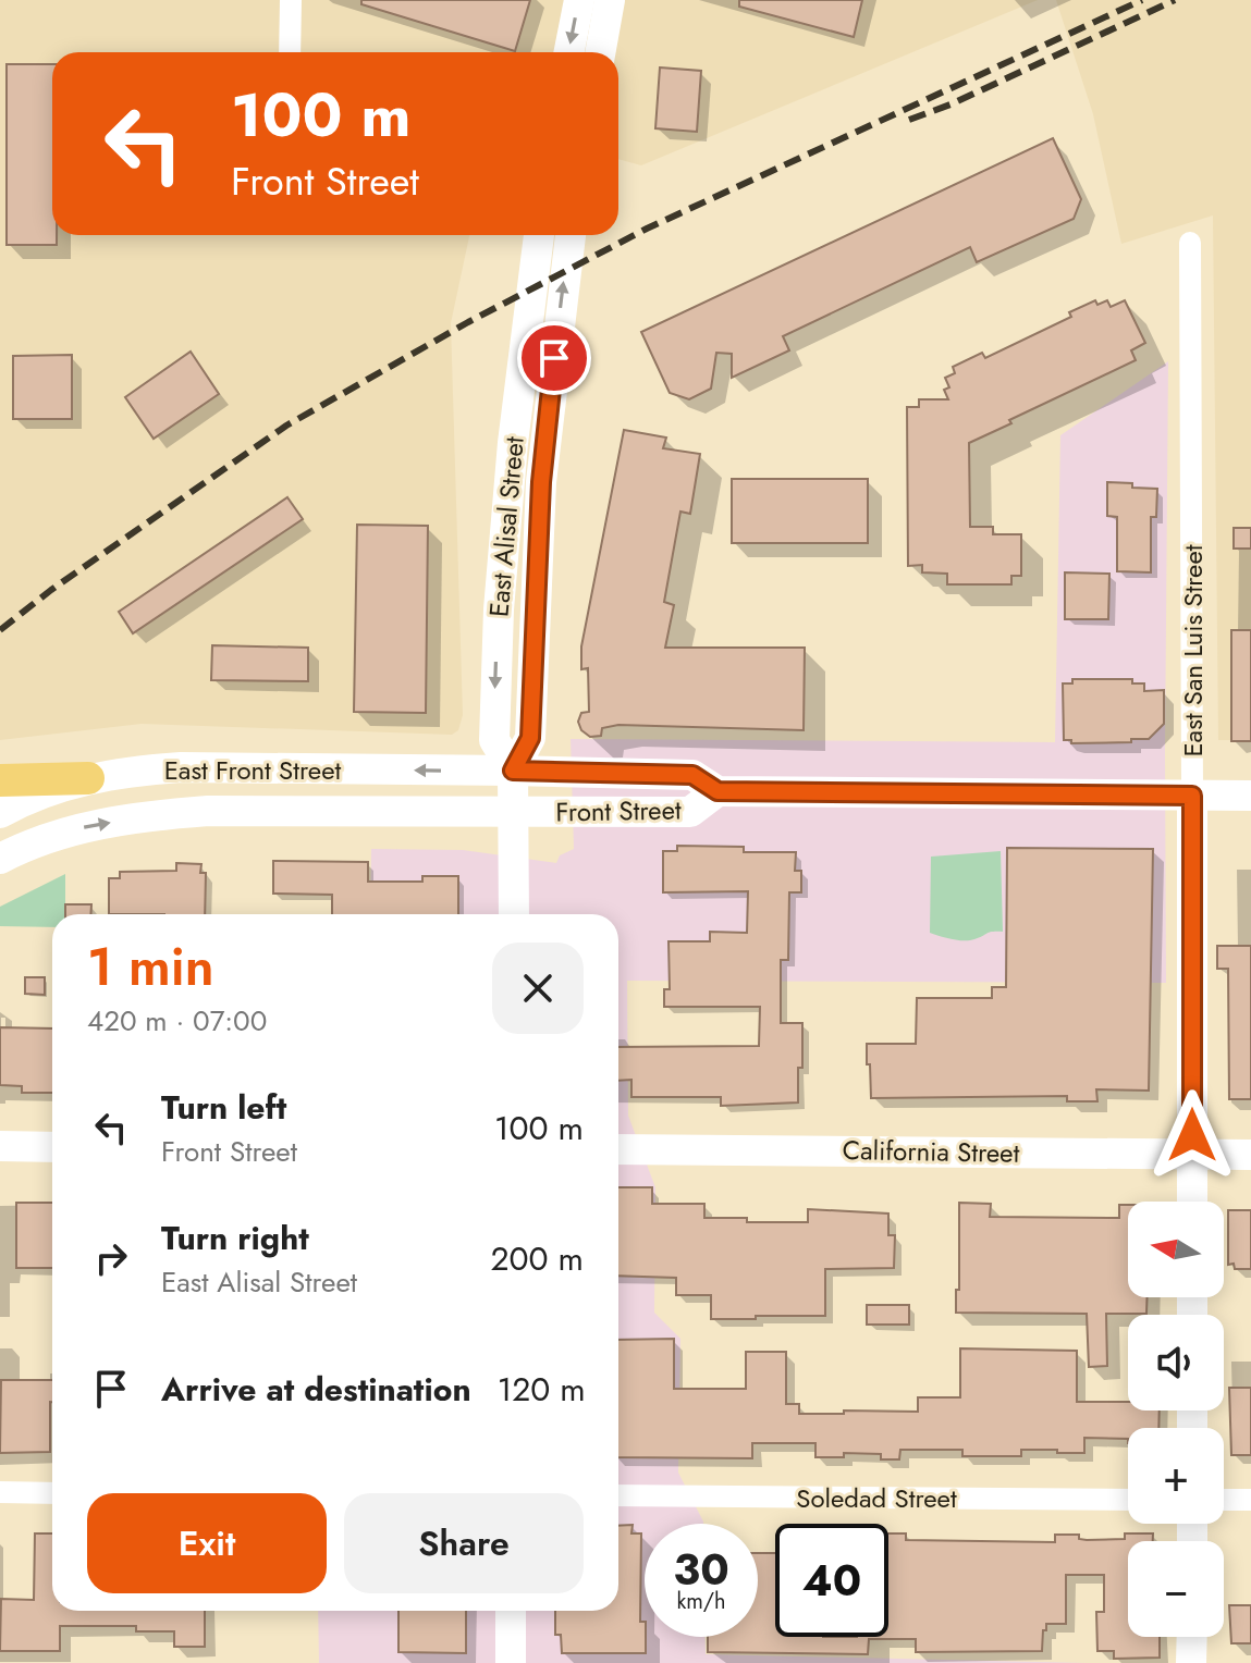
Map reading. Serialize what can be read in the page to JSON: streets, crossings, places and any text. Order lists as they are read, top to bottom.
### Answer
{
  "streets": {
    "main road": [
      "East Alisal Street",
      "East San Luis Street",
      "East Front Street",
      "Front Street",
      "California Street"
    ],
    "street": ["Soledad Street"]
  },
  "crossings": [
    ["East Alisal Street", "East Front Street"],
    ["East Alisal Street", "Front Street"],
    ["East San Luis Street", "Front Street"],
    ["East San Luis Street", "California Street"],
    ["East Front Street", "Front Street"]
  ],
  "north": "left",
  "page": {
    "turn": ["100 m", "Front Street"],
    "heading": ["1 min", "420 m · 07:00"],
    "list": [
      {
        "name": "Turn left",
        "note": "Front Street",
        "value": "100 m"
      },
      {
        "name": "Turn right",
        "note": "East Alisal Street",
        "value": "200 m"
      },
      {
        "name": "Arrive at destination",
        "value": "120 m"
      }
    ],
    "map_buttons": ["+", "−"],
    "buttons": ["Exit", "Share"],
    "speed": "30 km/h",
    "limit": "40"
  }
}
